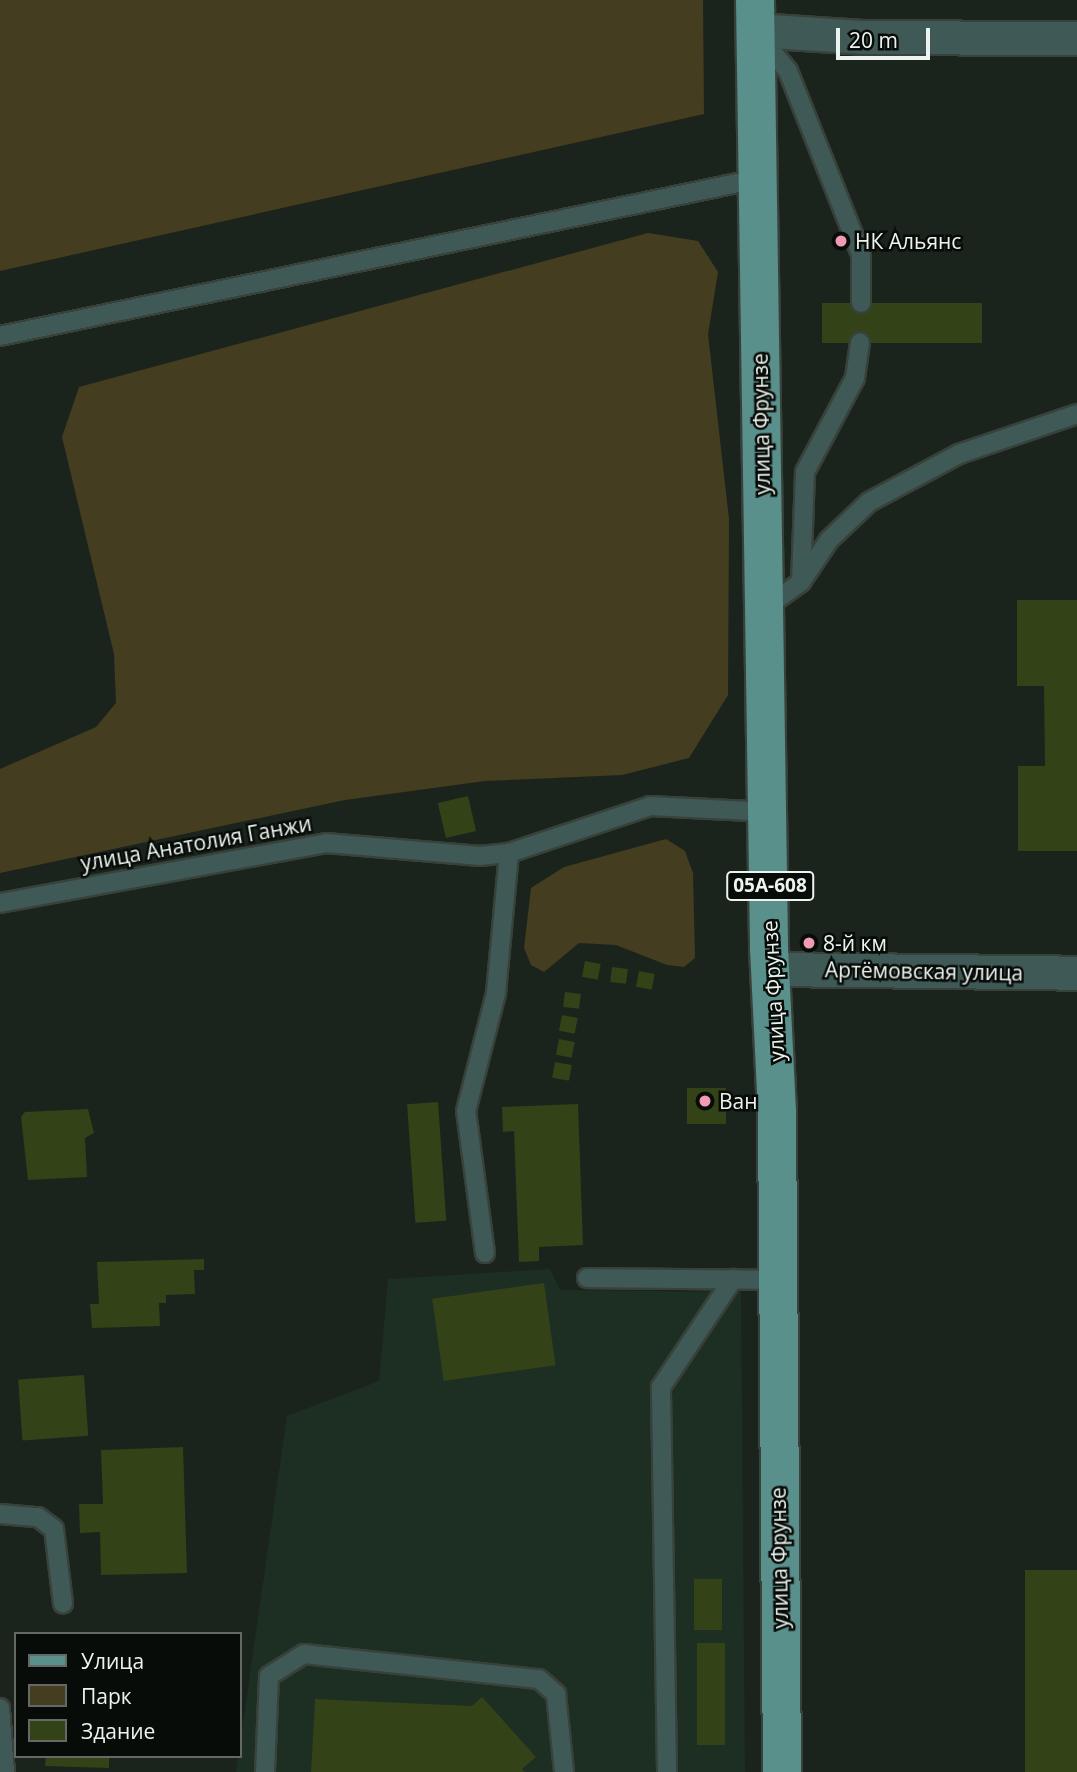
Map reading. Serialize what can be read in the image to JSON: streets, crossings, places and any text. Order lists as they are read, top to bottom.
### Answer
{
  "streets": {
    "main road": ["улица Фрунзе", "05А-608"],
    "street": ["Артёмовская улица"],
    "lane": ["улица Анатолия Ганжи"]
  },
  "crossings": [
    ["улица Фрунзе", "улица Анатолия Ганжи"],
    ["улица Фрунзе", "Артёмовская улица"]
  ],
  "places": ["НК Альянс", "8-й км", "Ван"],
  "legend": ["Улица", "Парк", "Здание"],
  "scale_bar": "20 m"
}
